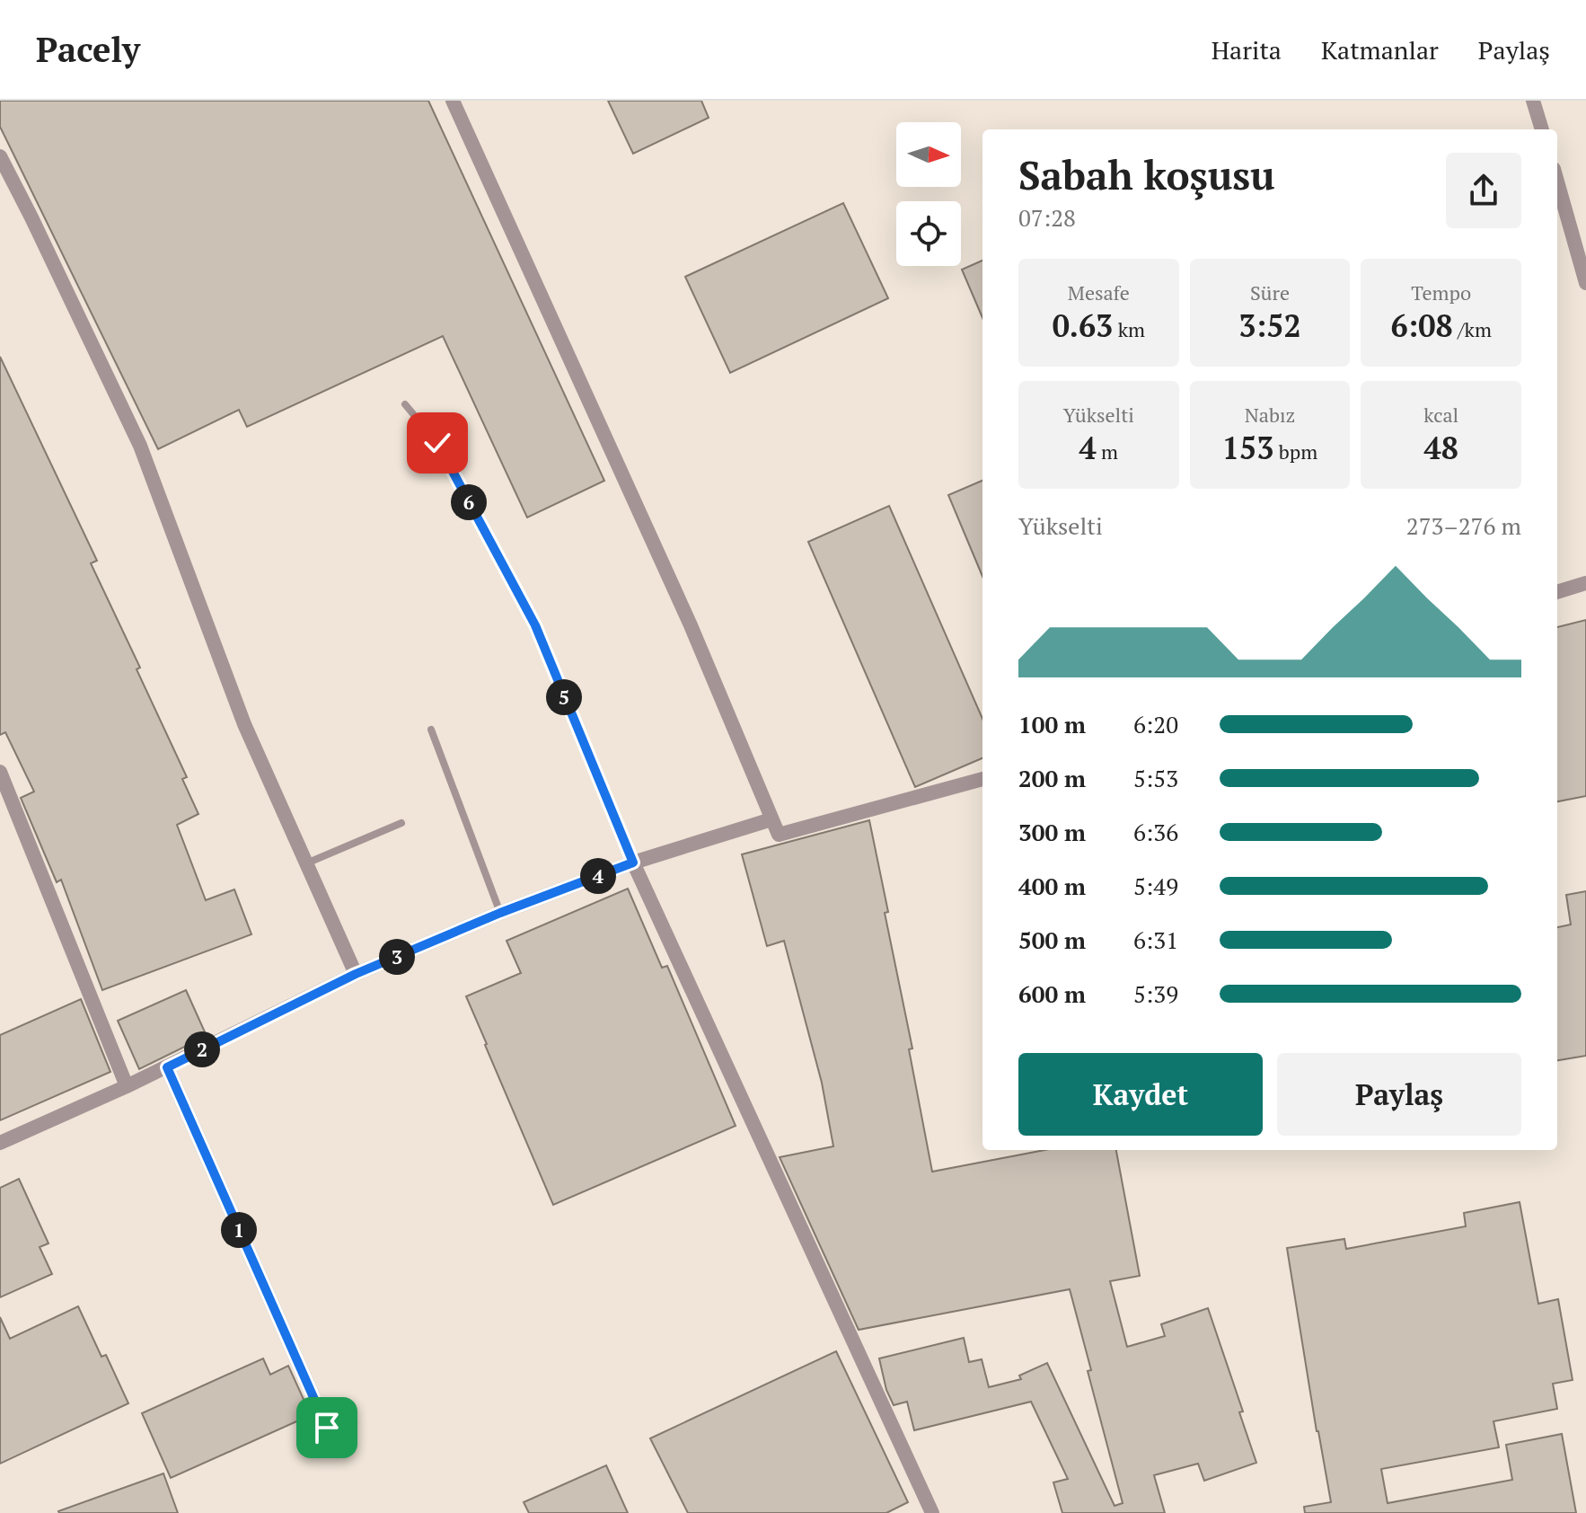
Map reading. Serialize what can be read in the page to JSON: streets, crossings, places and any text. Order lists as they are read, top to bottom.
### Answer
{
  "north": "right",
  "page": {
    "header": "Pacely",
    "nav": ["Harita", "Katmanlar", "Paylaş"],
    "heading": ["Sabah koşusu", "07:28"],
    "stats": [
      ["Mesafe", "0.63 km"],
      ["Süre", "3:52"],
      ["Tempo", "6:08 /km"],
      ["Yükselti", "4 m"],
      ["Nabız", "153 bpm"],
      ["kcal", "48"]
    ],
    "pins": [
      "6",
      "5",
      "4",
      "3",
      "2",
      "1"
    ],
    "chart": ["Yükselti", "273–276 m"],
    "list": [
      {
        "name": "100 m",
        "note": "6:20"
      },
      {
        "name": "200 m",
        "note": "5:53"
      },
      {
        "name": "300 m",
        "note": "6:36"
      },
      {
        "name": "400 m",
        "note": "5:49"
      },
      {
        "name": "500 m",
        "note": "6:31"
      },
      {
        "name": "600 m",
        "note": "5:39"
      }
    ],
    "buttons": ["Kaydet", "Paylaş"]
  }
}
